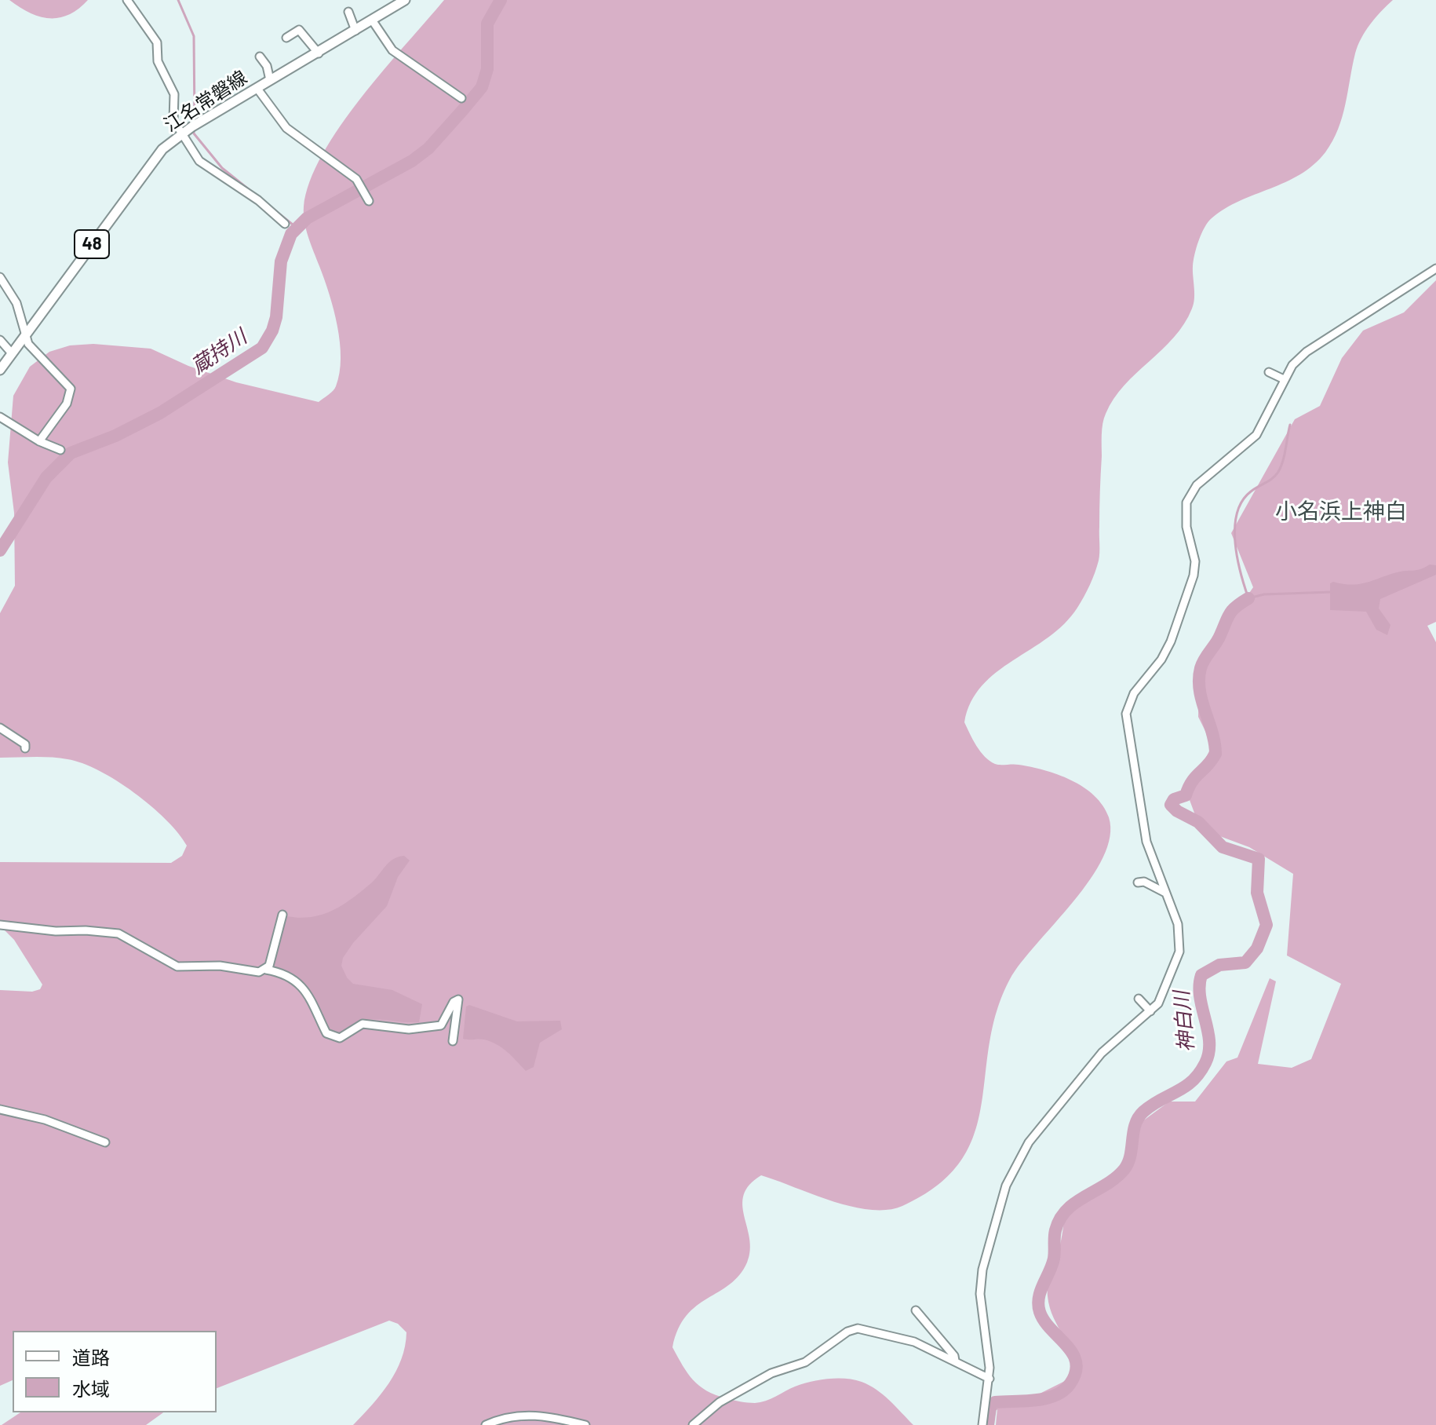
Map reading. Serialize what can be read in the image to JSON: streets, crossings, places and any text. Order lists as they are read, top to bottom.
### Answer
{
  "streets": {
    "main road": ["江名常磐線", "48"]
  },
  "districts": ["小名浜上神白"],
  "water": ["蔵持川", "神白川"],
  "legend": ["道路", "水域"]
}
